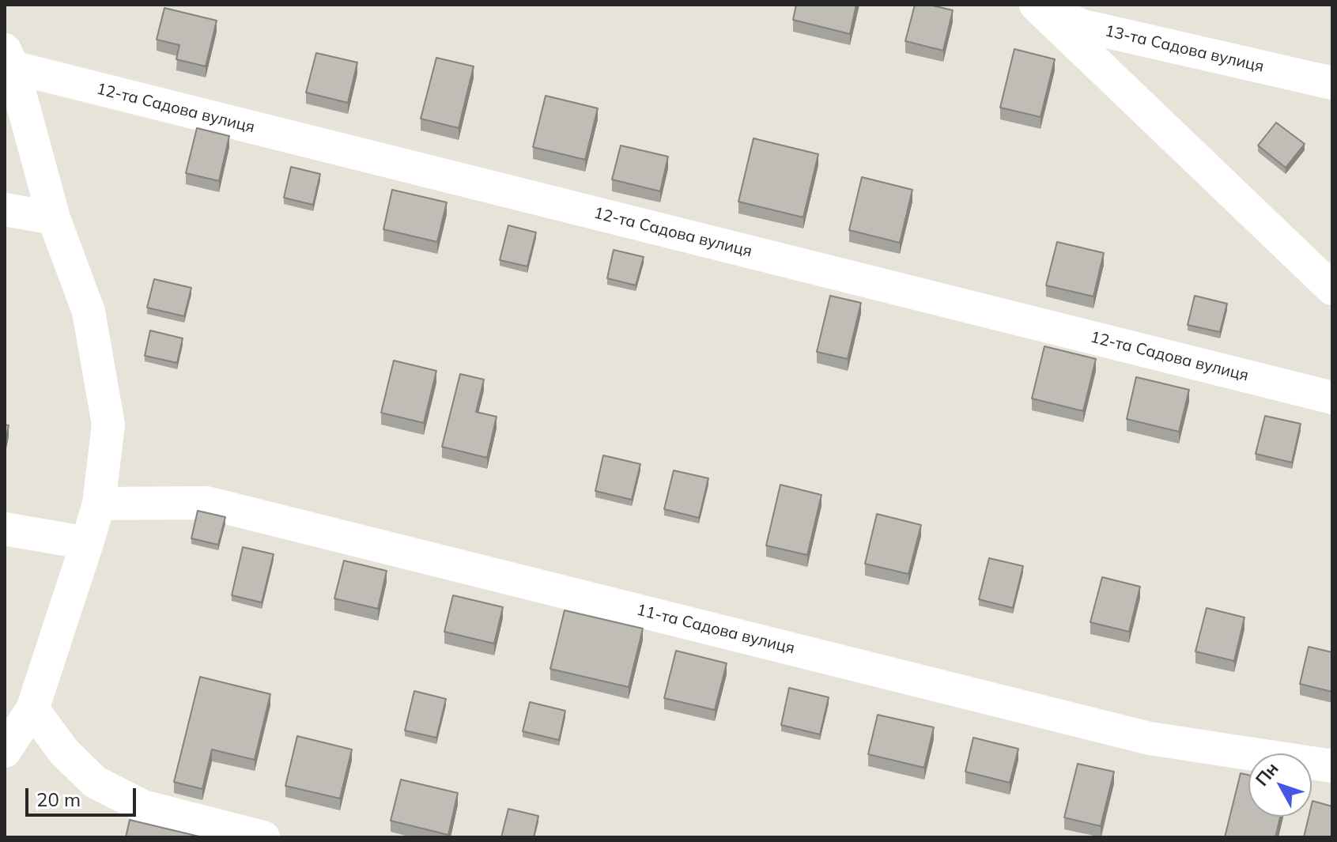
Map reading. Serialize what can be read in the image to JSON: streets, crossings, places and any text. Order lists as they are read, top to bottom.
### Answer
{
  "streets": {
    "street": ["13-та Садова вулиця", "12-та Садова вулиця", "11-та Садова вулиця"]
  },
  "scale_bar": "20 m",
  "north": "top left"
}
